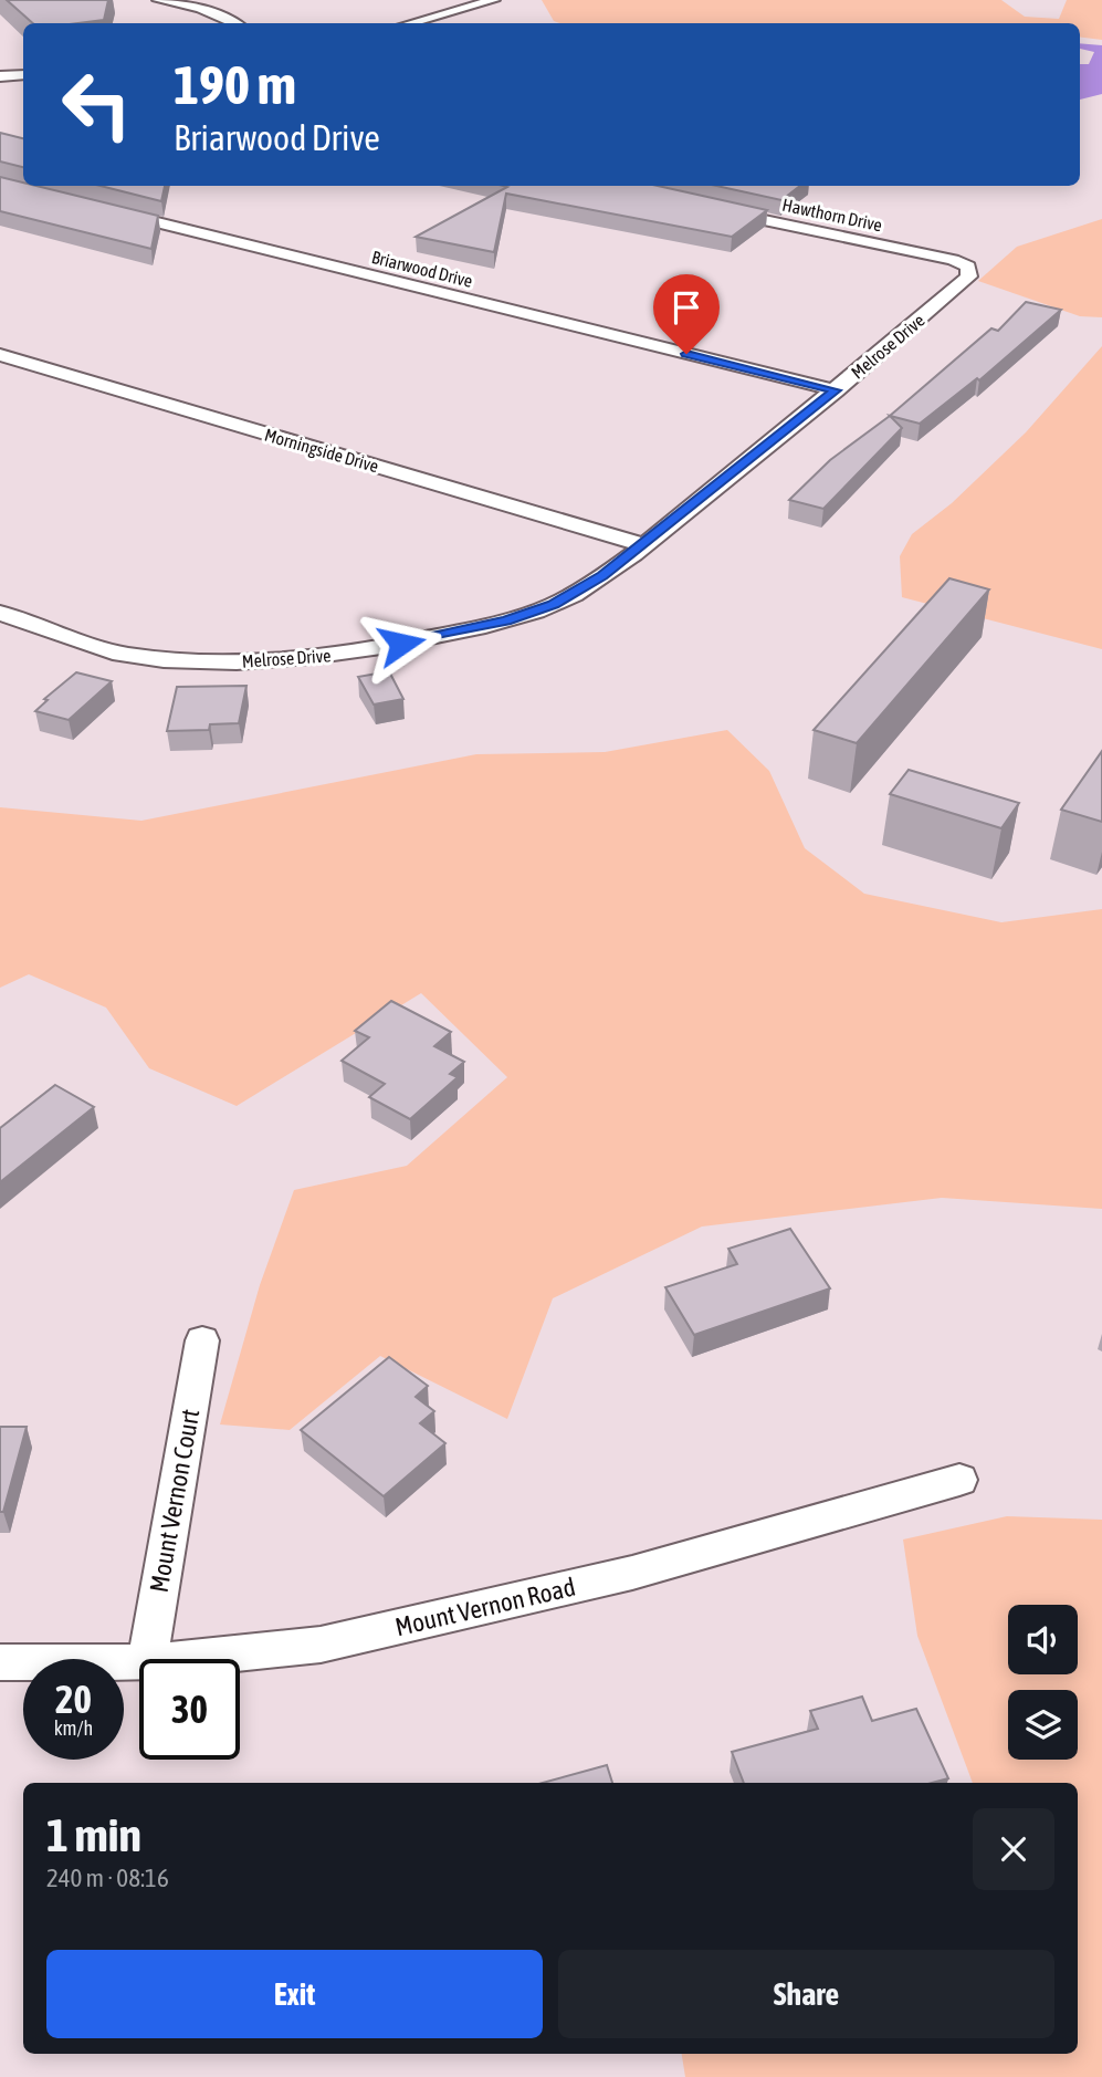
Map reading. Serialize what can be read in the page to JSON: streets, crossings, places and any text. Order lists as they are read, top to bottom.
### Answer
{
  "streets": {
    "street": [
      "Hawthorn Drive",
      "Briarwood Drive",
      "Melrose Drive",
      "Morningside Drive",
      "Mount Vernon Court",
      "Mount Vernon Road"
    ]
  },
  "crossings": [
    ["Hawthorn Drive", "Melrose Drive"],
    ["Briarwood Drive", "Melrose Drive"],
    ["Melrose Drive", "Morningside Drive"]
  ],
  "page": {
    "turn": ["190 m", "Briarwood Drive"],
    "speed": "20 km/h",
    "limit": "30",
    "heading": ["1 min", "240 m · 08:16"],
    "buttons": ["Exit", "Share"]
  }
}
